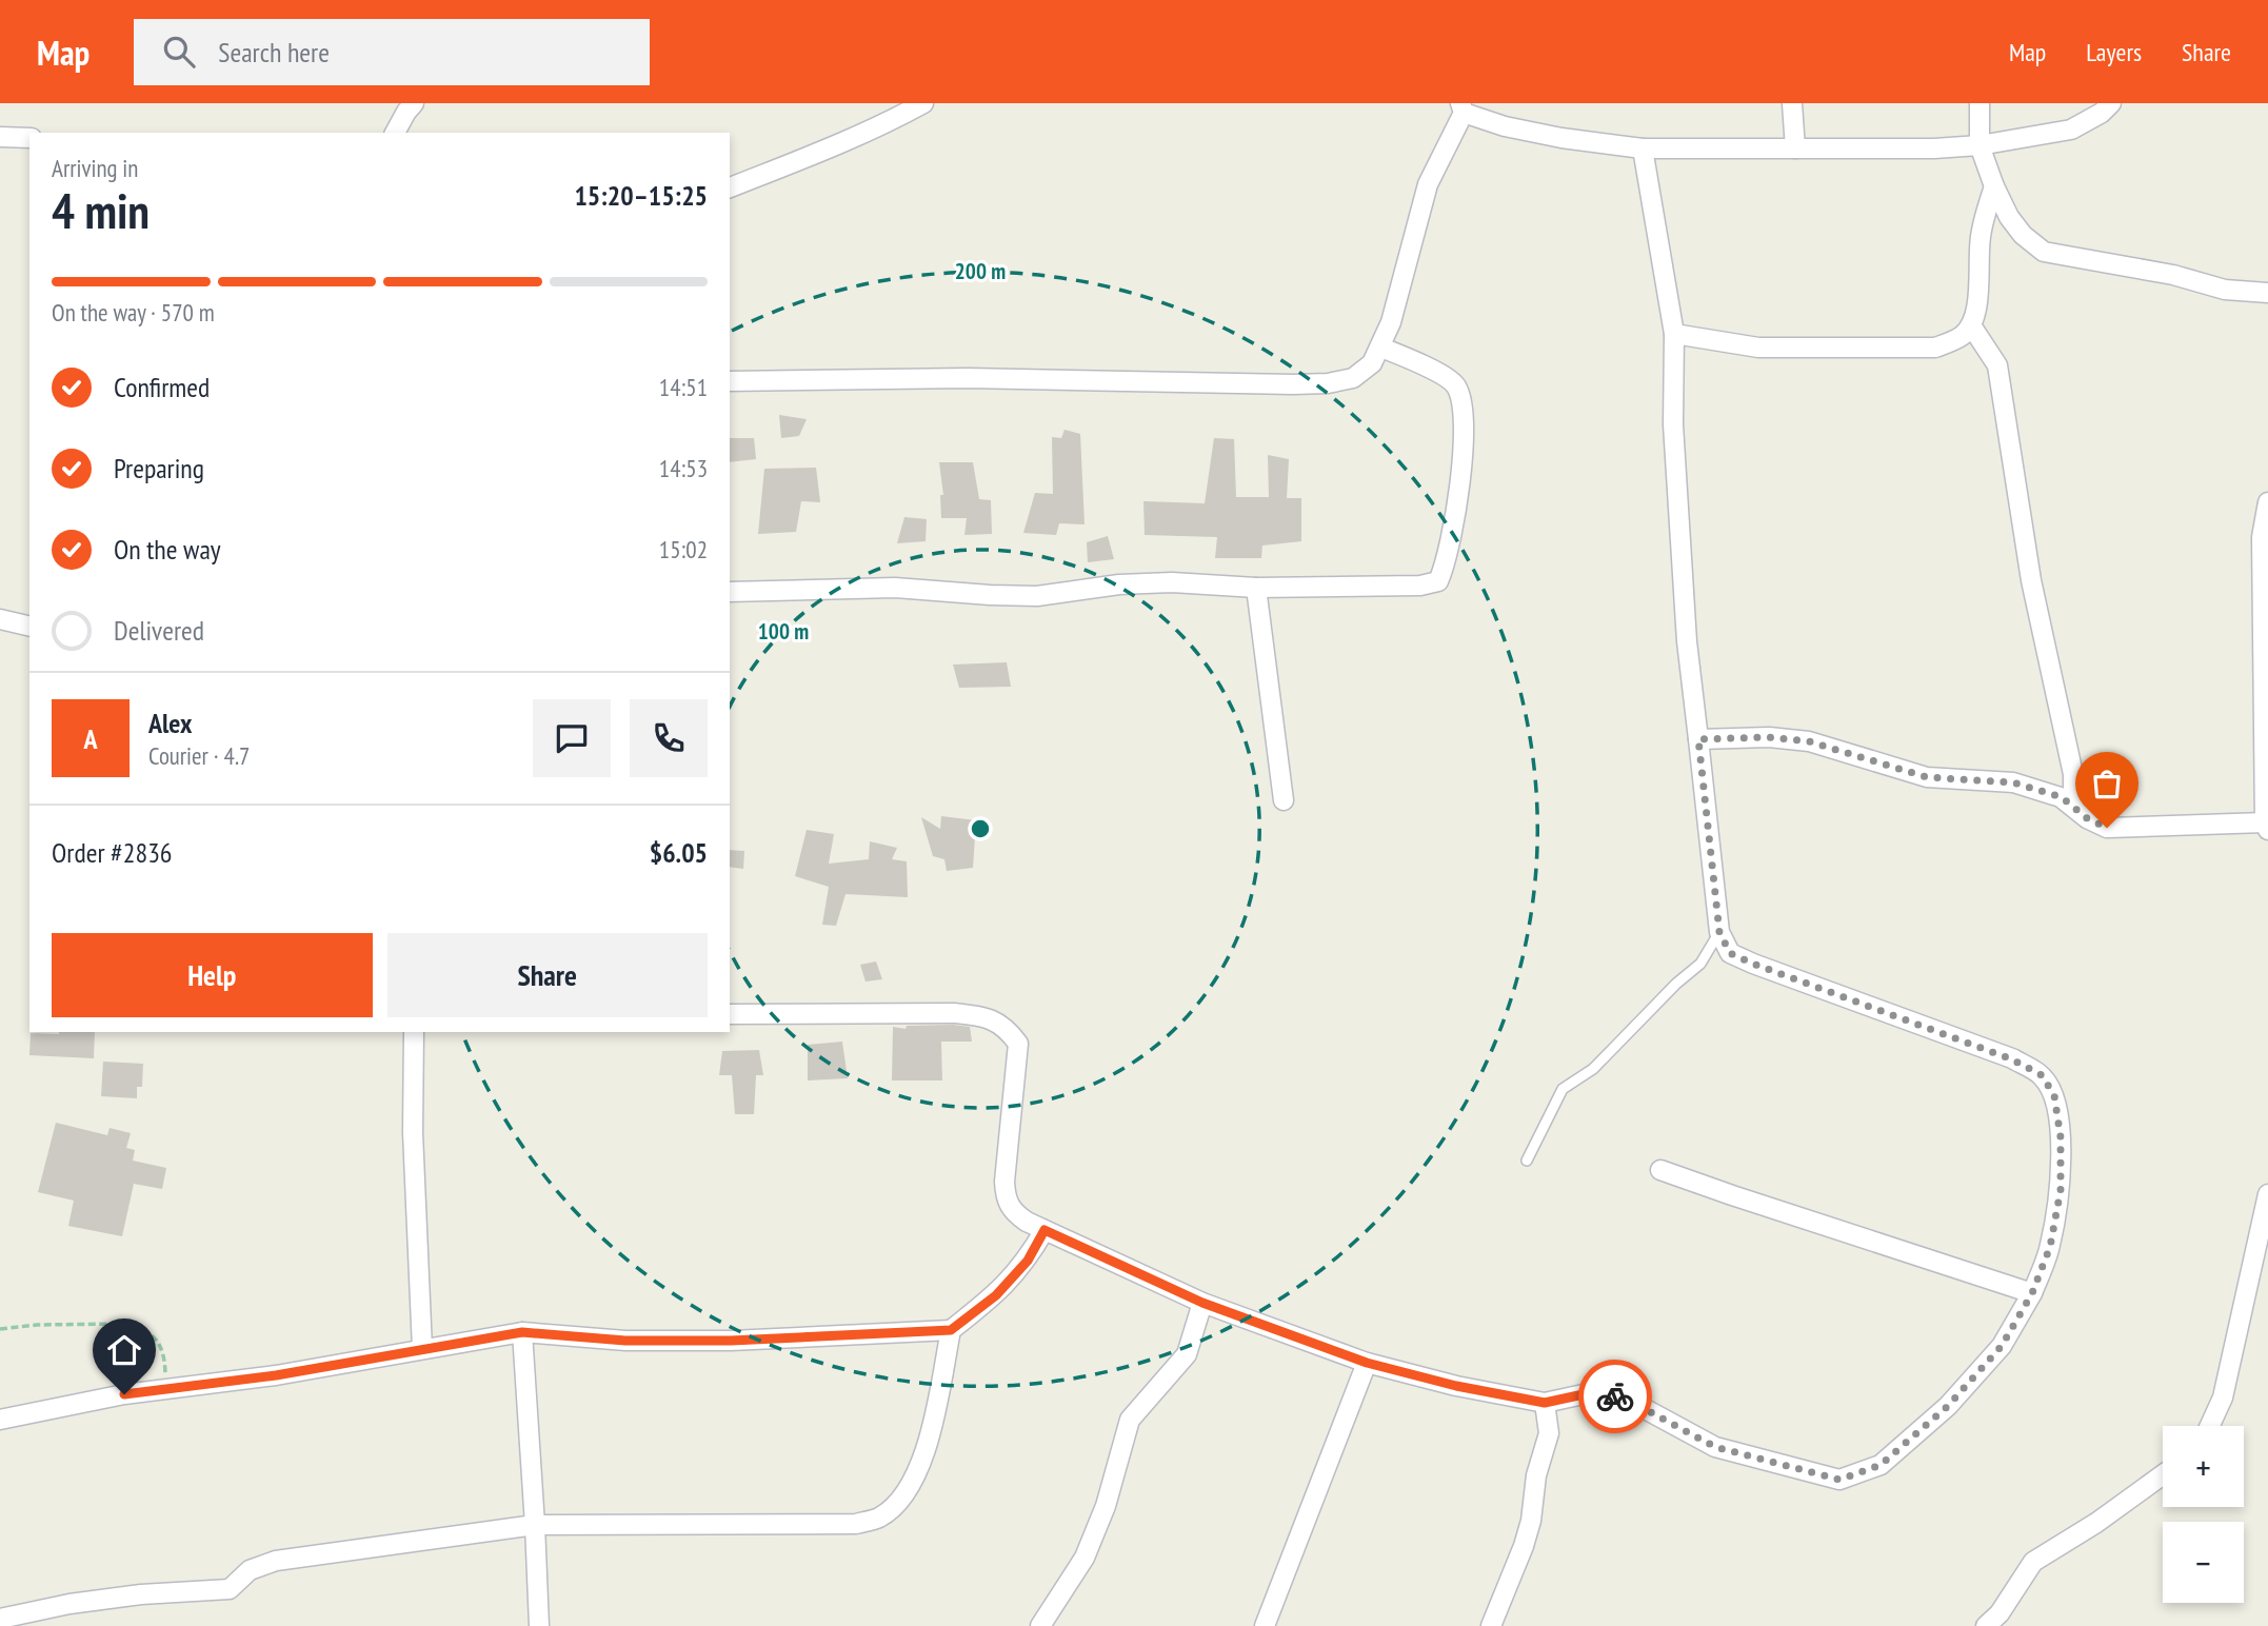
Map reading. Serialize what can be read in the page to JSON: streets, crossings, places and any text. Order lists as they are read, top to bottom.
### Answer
{
  "page": {
    "header": "Map",
    "search": "Search here",
    "nav": ["Map", "Layers", "Share"],
    "heading": ["4 min", "Arriving in", "15:20–15:25"],
    "panel": [
      "Alex",
      "Courier · 4.7",
      "Order #2836",
      "$6.05"
    ],
    "bar": "On the way · 570 m",
    "list": [
      ["Confirmed", "14:51"],
      ["Preparing", "14:53"],
      ["On the way", "15:02"],
      "Delivered"
    ],
    "round": "A",
    "buttons": ["Help", "Share"],
    "map_buttons": ["+", "−"]
  },
  "rings": ["200 m", "100 m"]
}
